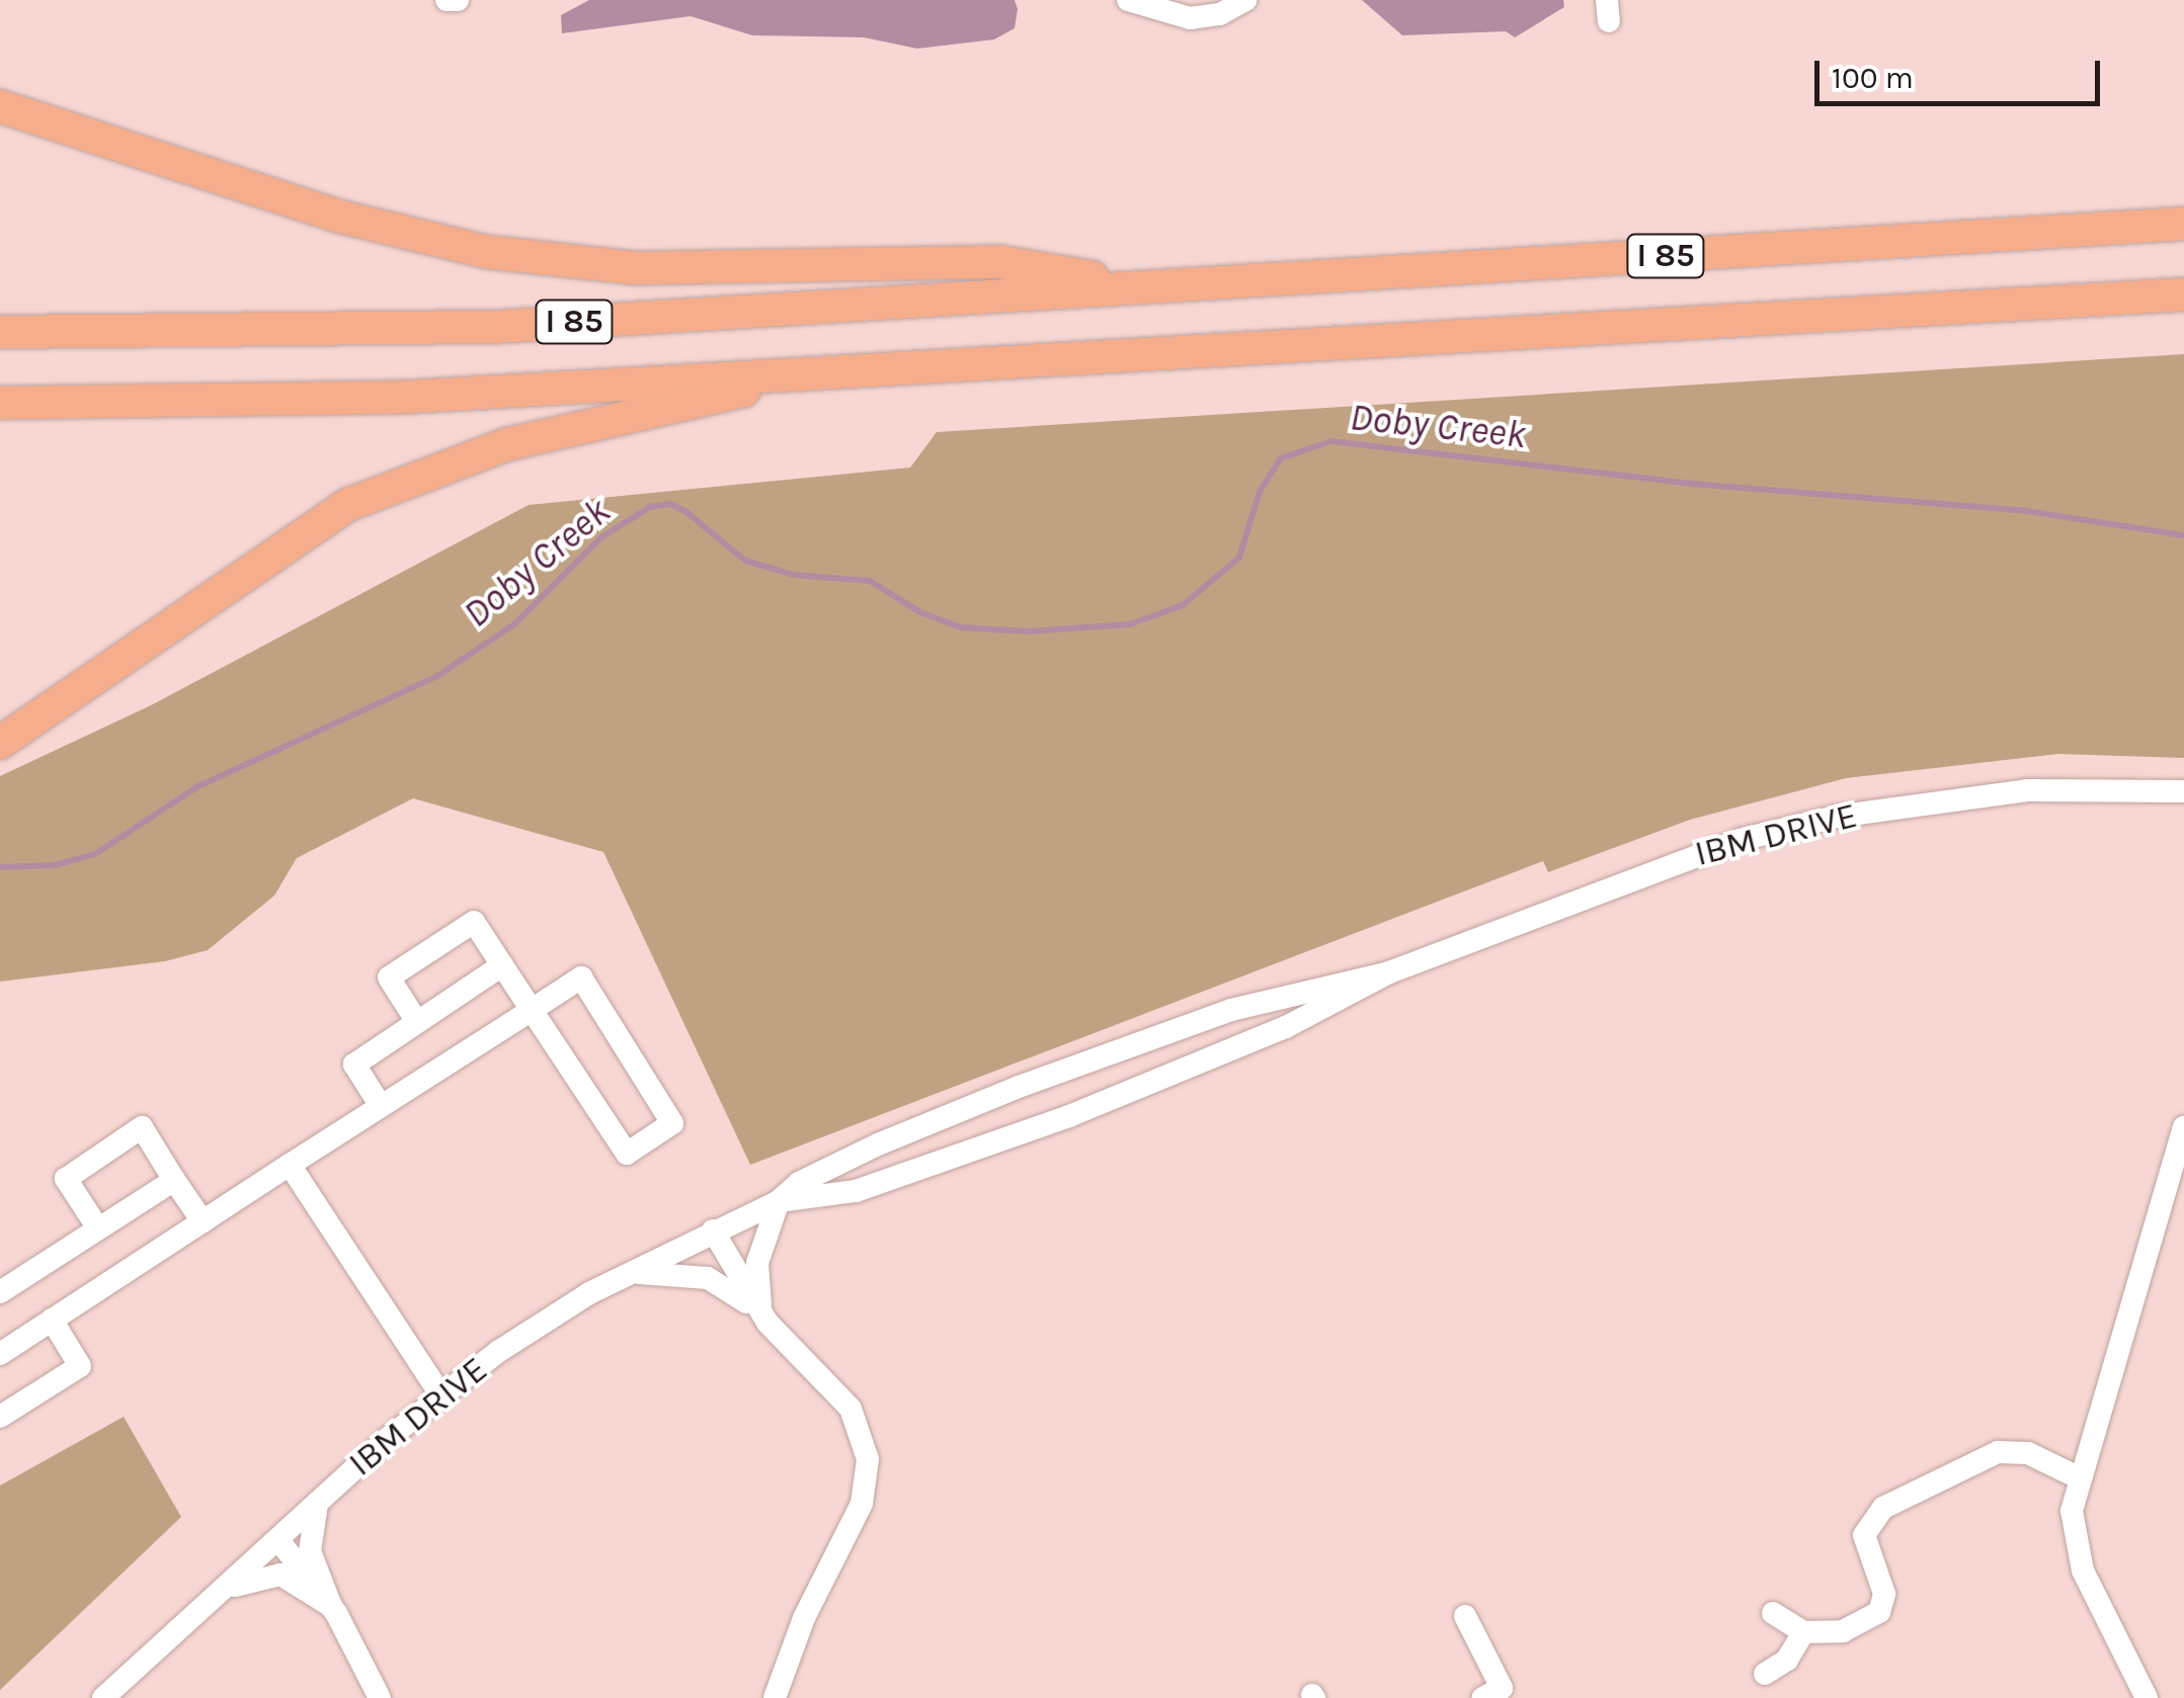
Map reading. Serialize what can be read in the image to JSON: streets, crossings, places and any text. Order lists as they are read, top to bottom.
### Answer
{
  "streets": {
    "highway": ["I 85"],
    "street": ["IBM DRIVE"]
  },
  "water": ["Doby Creek"],
  "scale_bar": "100 m"
}
